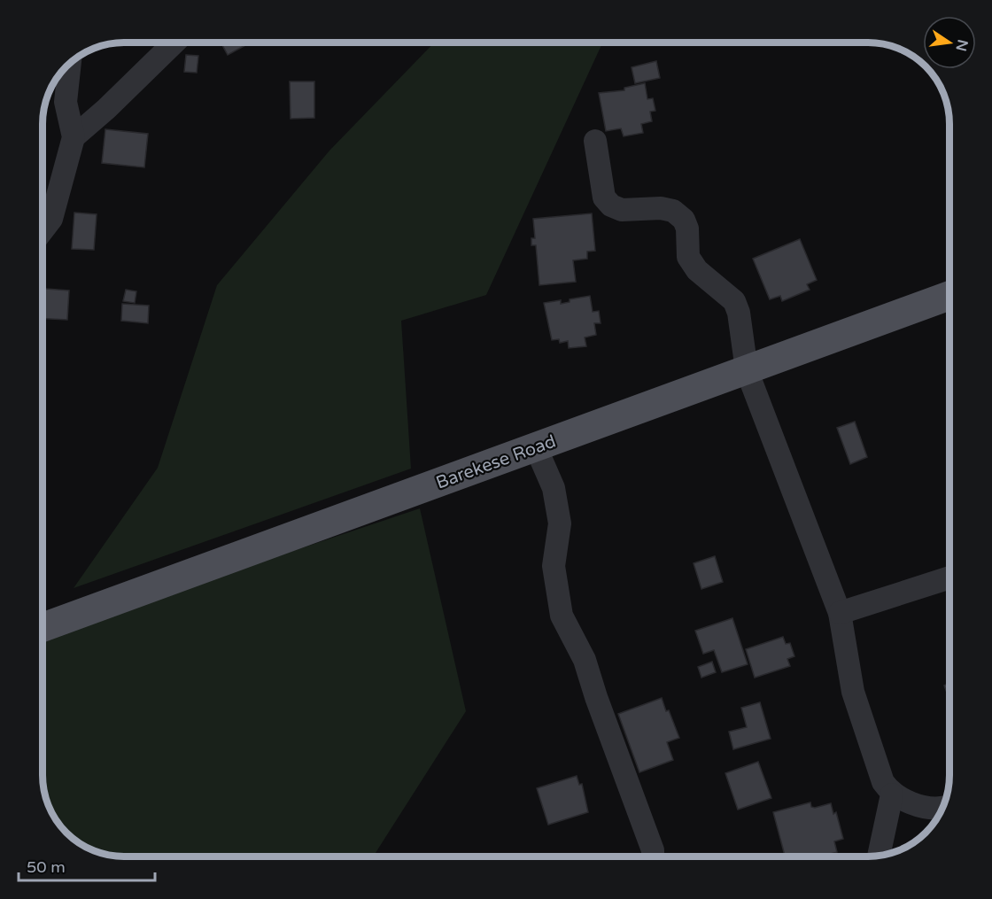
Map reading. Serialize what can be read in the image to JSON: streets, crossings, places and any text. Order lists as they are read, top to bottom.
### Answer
{
  "streets": {
    "main road": ["Barekese Road"]
  },
  "scale_bar": "50 m",
  "north": "right"
}
